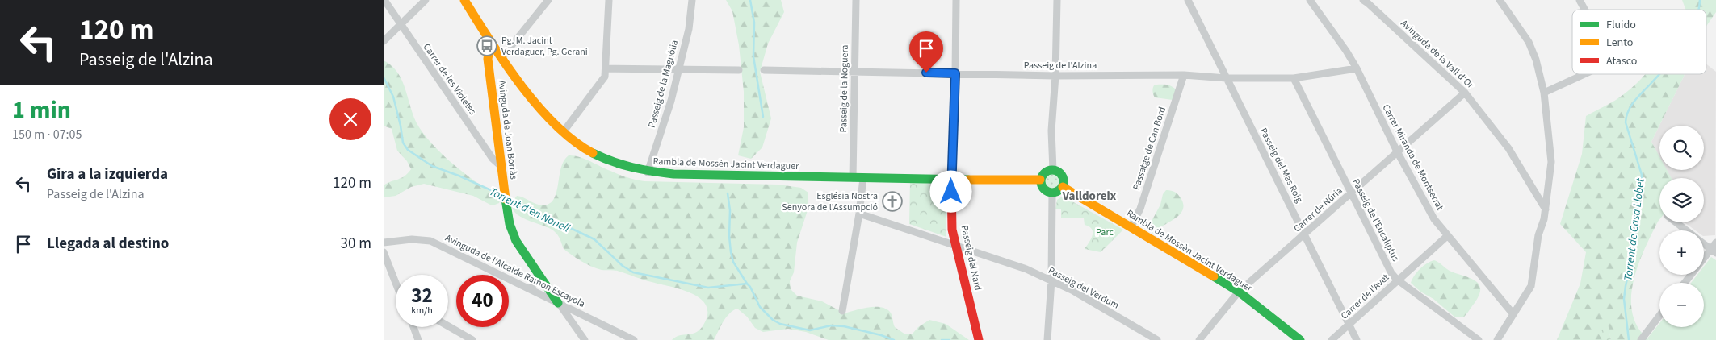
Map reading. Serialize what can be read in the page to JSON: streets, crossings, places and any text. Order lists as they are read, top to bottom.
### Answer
{
  "streets": {
    "street": [
      "Avinguda de la Vall d'Or",
      "Passeig de l'Alzina",
      "Carrer de les Violetes",
      "Passeig de la Magnòlia",
      "Passeig de la Noguera",
      "Avinguda de Joan Borràs",
      "Passatge de Can Bord",
      "Carrer Miranda de Montserrat",
      "Rambla de Mossèn Jacint Verdaguer",
      "Passeig del Mas Roig",
      "Carrer de Núria",
      "Passeig de l'Eucaliptus",
      "Passeig del Nard",
      "Avinguda de l'Alcalde Ramon Escayola",
      "Passeig del Verdum",
      "Carrer de l'Avet"
    ]
  },
  "crossings": [
    ["Avinguda de la Vall d'Or", "Carrer de Núria"],
    ["Passeig de l'Alzina", "Passeig de la Noguera"],
    ["Passeig de l'Alzina", "Passatge de Can Bord"],
    ["Passeig de l'Alzina", "Carrer Miranda de Montserrat"],
    ["Passeig de l'Alzina", "Passeig del Mas Roig"],
    ["Passeig de l'Alzina", "Passeig de l'Eucaliptus"],
    ["Carrer de les Violetes", "Avinguda de Joan Borràs"],
    ["Passeig de la Magnòlia", "Rambla de Mossèn Jacint Verdaguer"],
    ["Passeig de la Noguera", "Rambla de Mossèn Jacint Verdaguer"],
    ["Avinguda de Joan Borràs", "Rambla de Mossèn Jacint Verdaguer"],
    ["Avinguda de Joan Borràs", "Avinguda de l'Alcalde Ramon Escayola"],
    ["Passatge de Can Bord", "Rambla de Mossèn Jacint Verdaguer"],
    ["Carrer Miranda de Montserrat", "Carrer de Núria"],
    ["Carrer Miranda de Montserrat", "Carrer de l'Avet"],
    ["Rambla de Mossèn Jacint Verdaguer", "Carrer de Núria"],
    ["Rambla de Mossèn Jacint Verdaguer", "Passeig del Nard"],
    ["Passeig del Mas Roig", "Carrer de Núria"],
    ["Passeig del Mas Roig", "Carrer de l'Avet"],
    ["Carrer de Núria", "Passeig de l'Eucaliptus"],
    ["Passeig de l'Eucaliptus", "Carrer de l'Avet"],
    ["Passeig del Nard", "Passeig del Verdum"]
  ],
  "districts": ["Valldoreix"],
  "water": ["Torrent d'en Nonell", "Torrent de Casa Llobet"],
  "parks": ["Parc"],
  "places": {
    "bus stop": ["Pg. M. Jacint Verdaguer, Pg. Gerani"],
    "church": ["Església Nostra Senyora de l'Assumpció"]
  },
  "legend": ["Fluido", "Lento", "Atasco"],
  "page": {
    "turn": ["120 m", "Passeig de l'Alzina"],
    "heading": ["1 min", "150 m · 07:05"],
    "map_buttons": ["+", "−"],
    "list": [
      {
        "name": "Gira a la izquierda",
        "note": "Passeig de l'Alzina",
        "value": "120 m"
      },
      {
        "name": "Llegada al destino",
        "value": "30 m"
      }
    ],
    "speed": "32 km/h",
    "limit": "40"
  }
}
